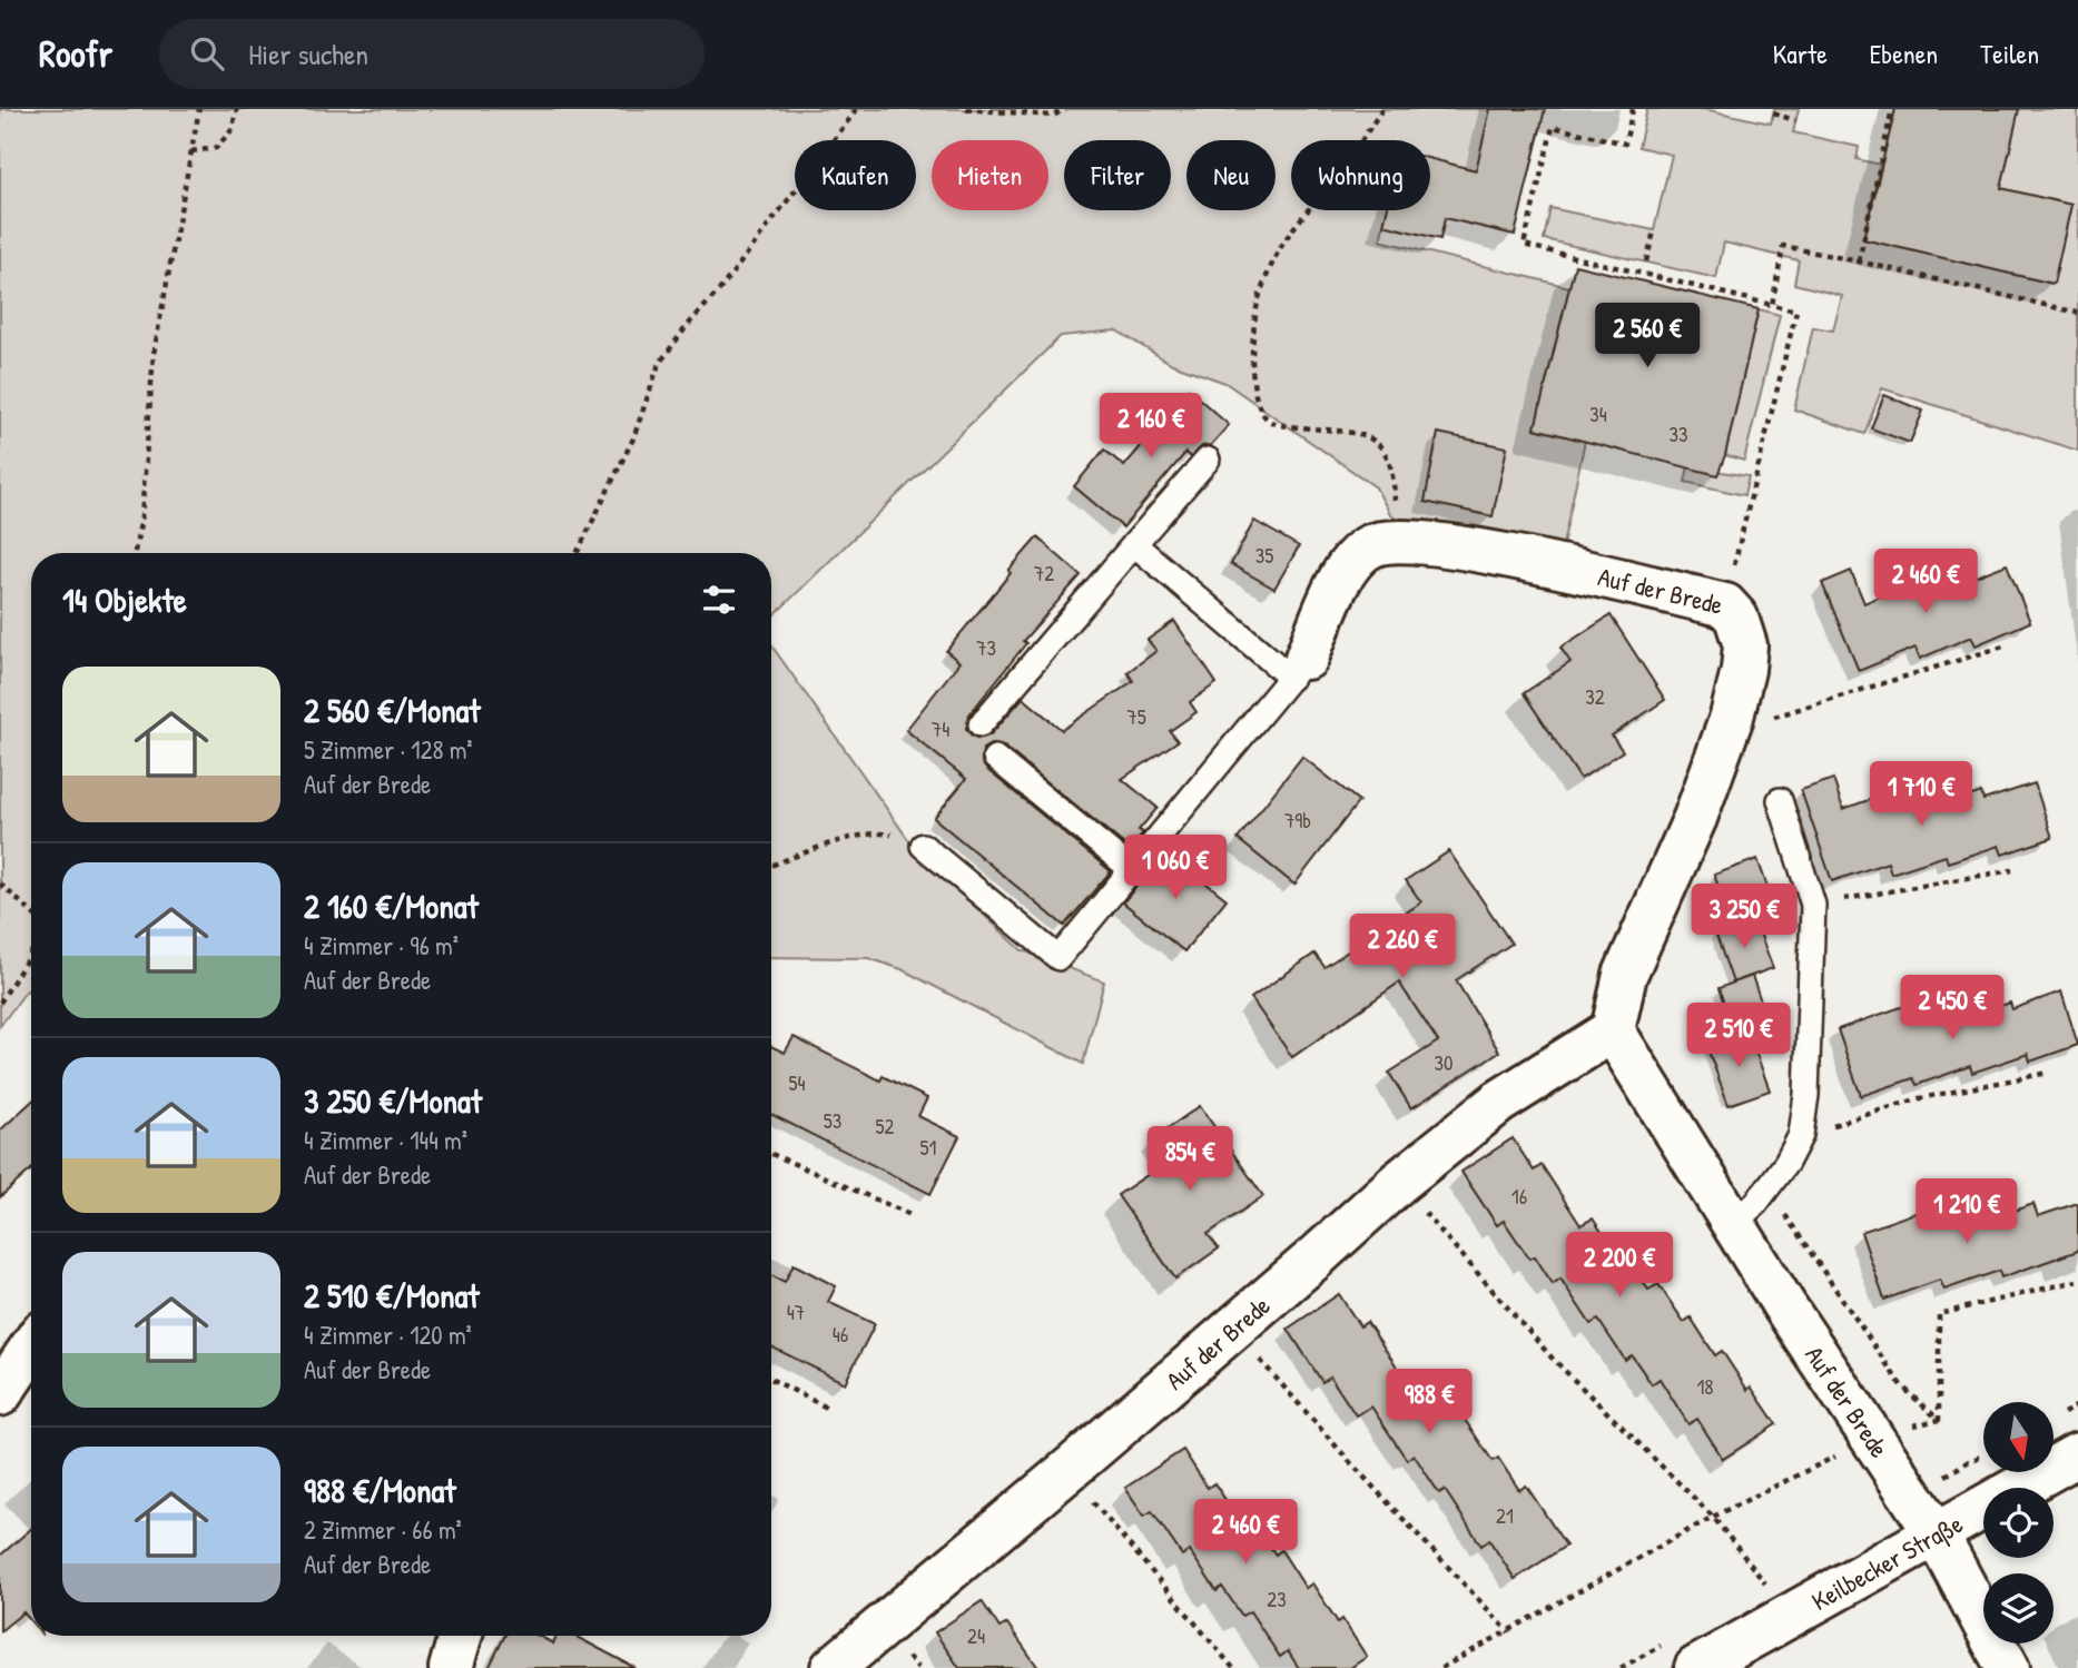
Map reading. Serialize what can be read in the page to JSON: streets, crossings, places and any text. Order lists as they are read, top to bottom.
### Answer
{
  "streets": {
    "street": ["Auf der Brede", "Keilbecker Straße"]
  },
  "crossings": [
    ["Auf der Brede", "Keilbecker Straße"]
  ],
  "house_numbers": [
    "34",
    "33",
    "35",
    "72",
    "73",
    "32",
    "75",
    "74",
    "79b",
    "30",
    "54",
    "53",
    "52",
    "51",
    "16",
    "47",
    "46",
    "18",
    "21",
    "23",
    "24"
  ],
  "north": "bottom",
  "page": {
    "header": "Roofr",
    "search": "Hier suchen",
    "nav": ["Karte", "Ebenen", "Teilen"],
    "chip": [
      "Kaufen",
      "Mieten",
      "Filter",
      "Neu",
      "Wohnung"
    ],
    "price": [
      "2 560 €",
      "2 160 €",
      "2 460 €",
      "1 710 €",
      "1 060 €",
      "3 250 €",
      "2 260 €",
      "2 450 €",
      "2 510 €",
      "854 €",
      "1 210 €",
      "2 200 €",
      "988 €",
      "2 460 €"
    ],
    "heading": "14 Objekte",
    "list": [
      {
        "name": "2 560 €/Monat",
        "note": "5 Zimmer · 128 m² · Auf der Brede"
      },
      {
        "name": "2 160 €/Monat",
        "note": "4 Zimmer · 96 m² · Auf der Brede"
      },
      {
        "name": "3 250 €/Monat",
        "note": "4 Zimmer · 144 m² · Auf der Brede"
      },
      {
        "name": "2 510 €/Monat",
        "note": "4 Zimmer · 120 m² · Auf der Brede"
      },
      {
        "name": "988 €/Monat",
        "note": "2 Zimmer · 66 m² · Auf der Brede"
      }
    ]
  }
}
